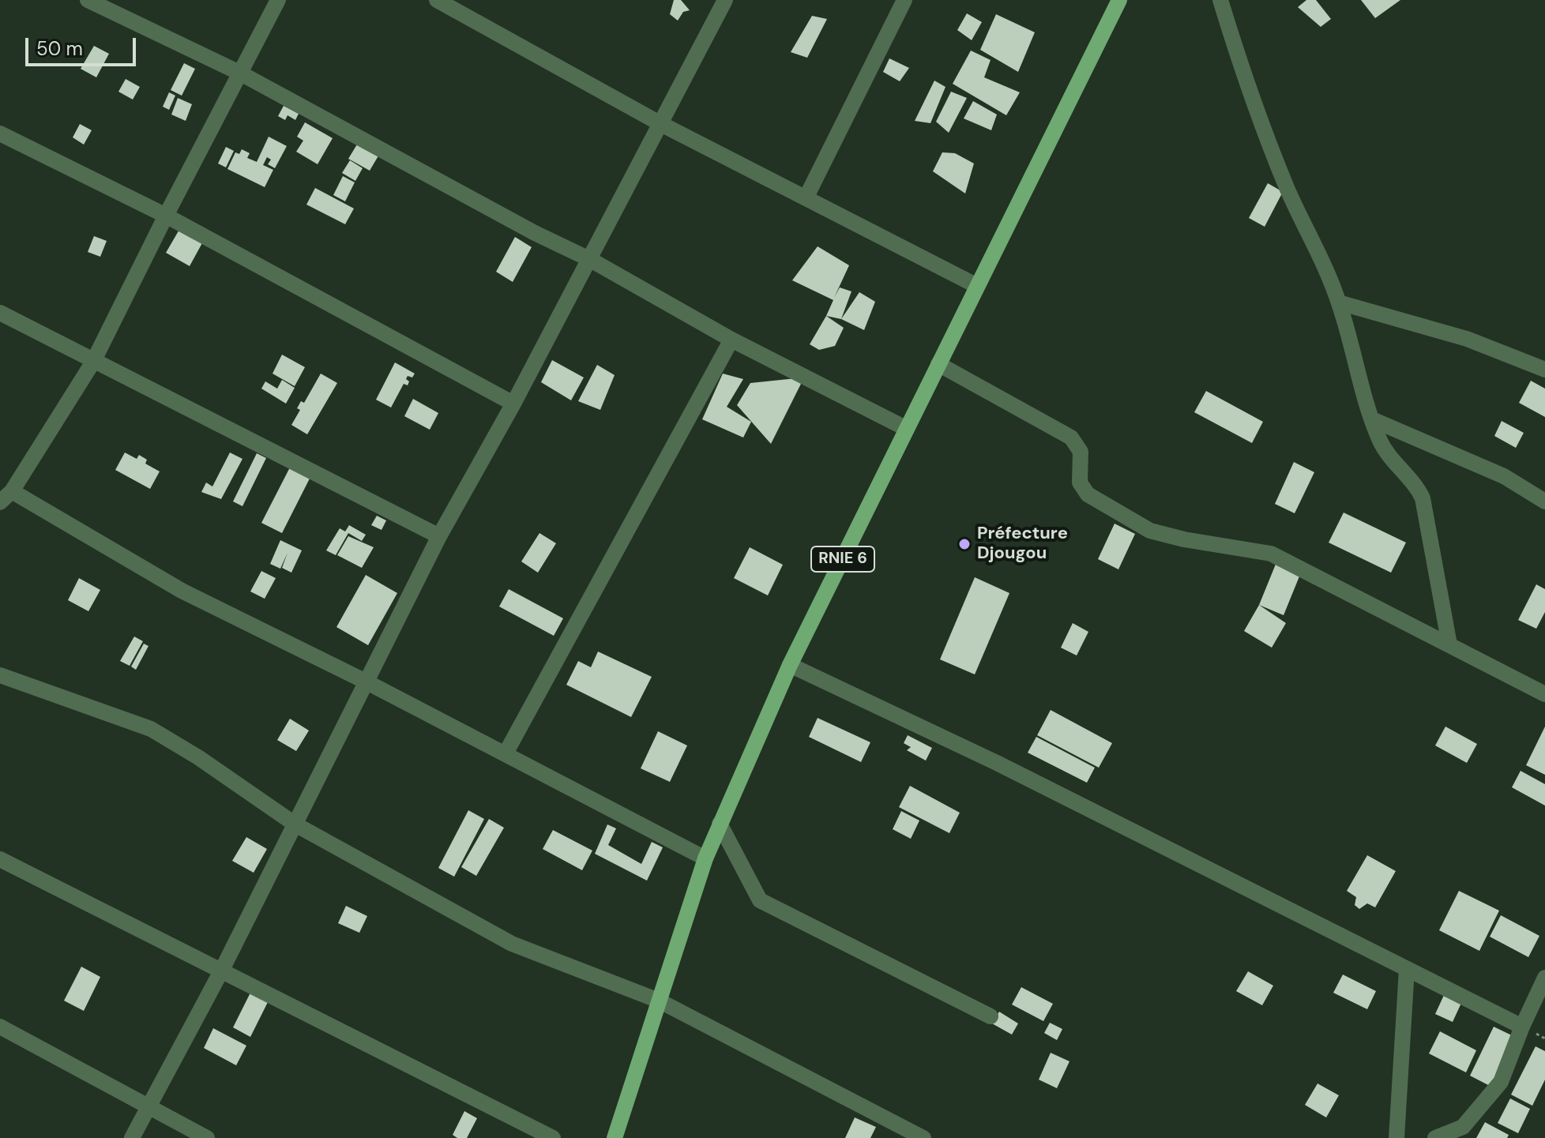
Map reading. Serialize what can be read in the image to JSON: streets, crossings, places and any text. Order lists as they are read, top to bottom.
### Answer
{
  "streets": {
    "main road": ["RNIE 6"]
  },
  "places": ["Préfecture Djougou"],
  "scale_bar": "50 m"
}
